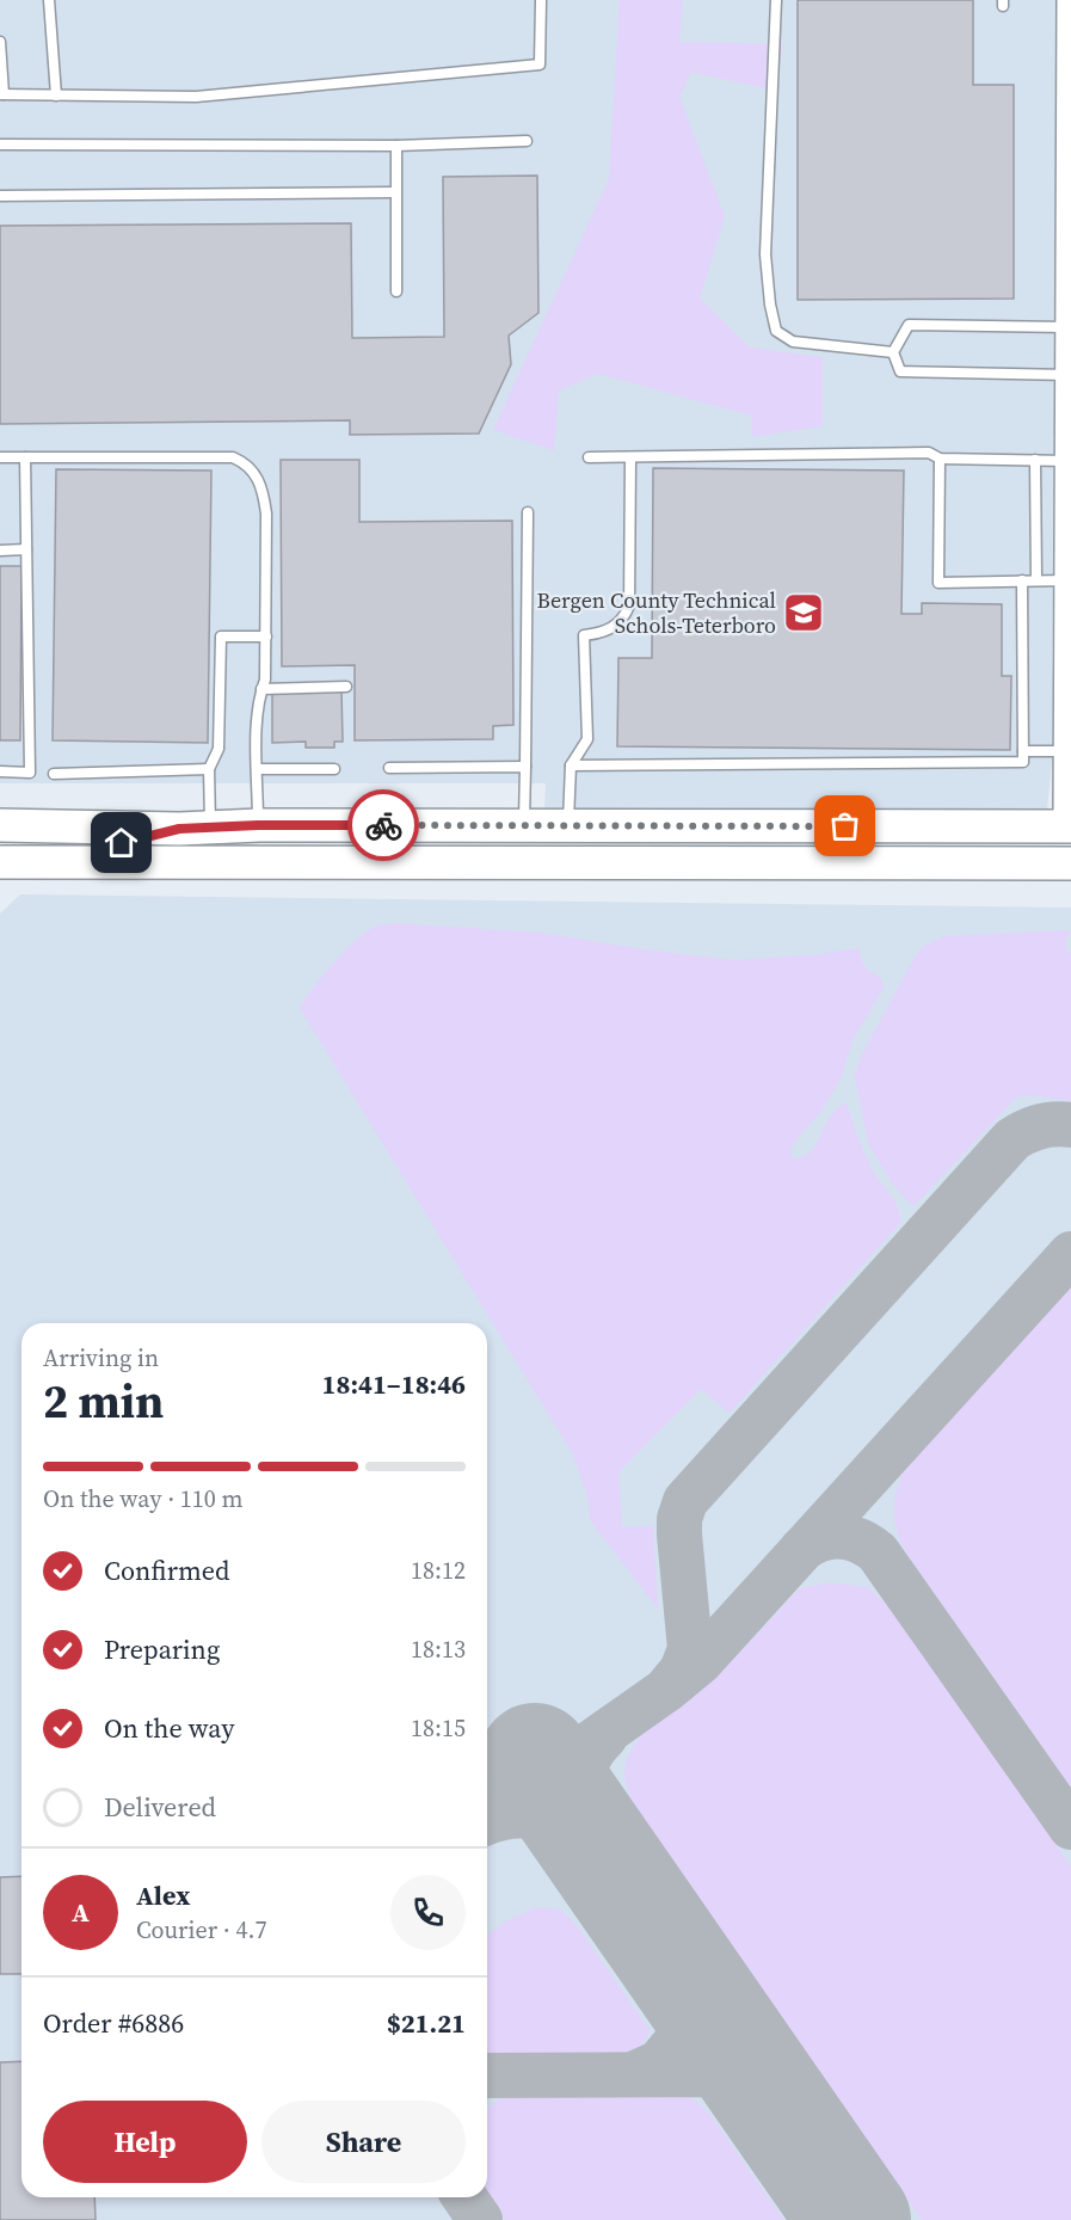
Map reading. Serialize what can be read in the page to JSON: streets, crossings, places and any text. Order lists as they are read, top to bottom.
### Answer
{
  "places": {
    "school or university": ["Bergen County Technical Schols-Teterboro"]
  },
  "page": {
    "heading": ["2 min", "Arriving in", "18:41–18:46"],
    "panel": [
      "Alex",
      "Courier · 4.7",
      "Order #6886",
      "$21.21"
    ],
    "bar": "On the way · 110 m",
    "list": [
      ["Confirmed", "18:12"],
      ["Preparing", "18:13"],
      ["On the way", "18:15"],
      "Delivered"
    ],
    "round": "A",
    "buttons": ["Help", "Share"]
  }
}
